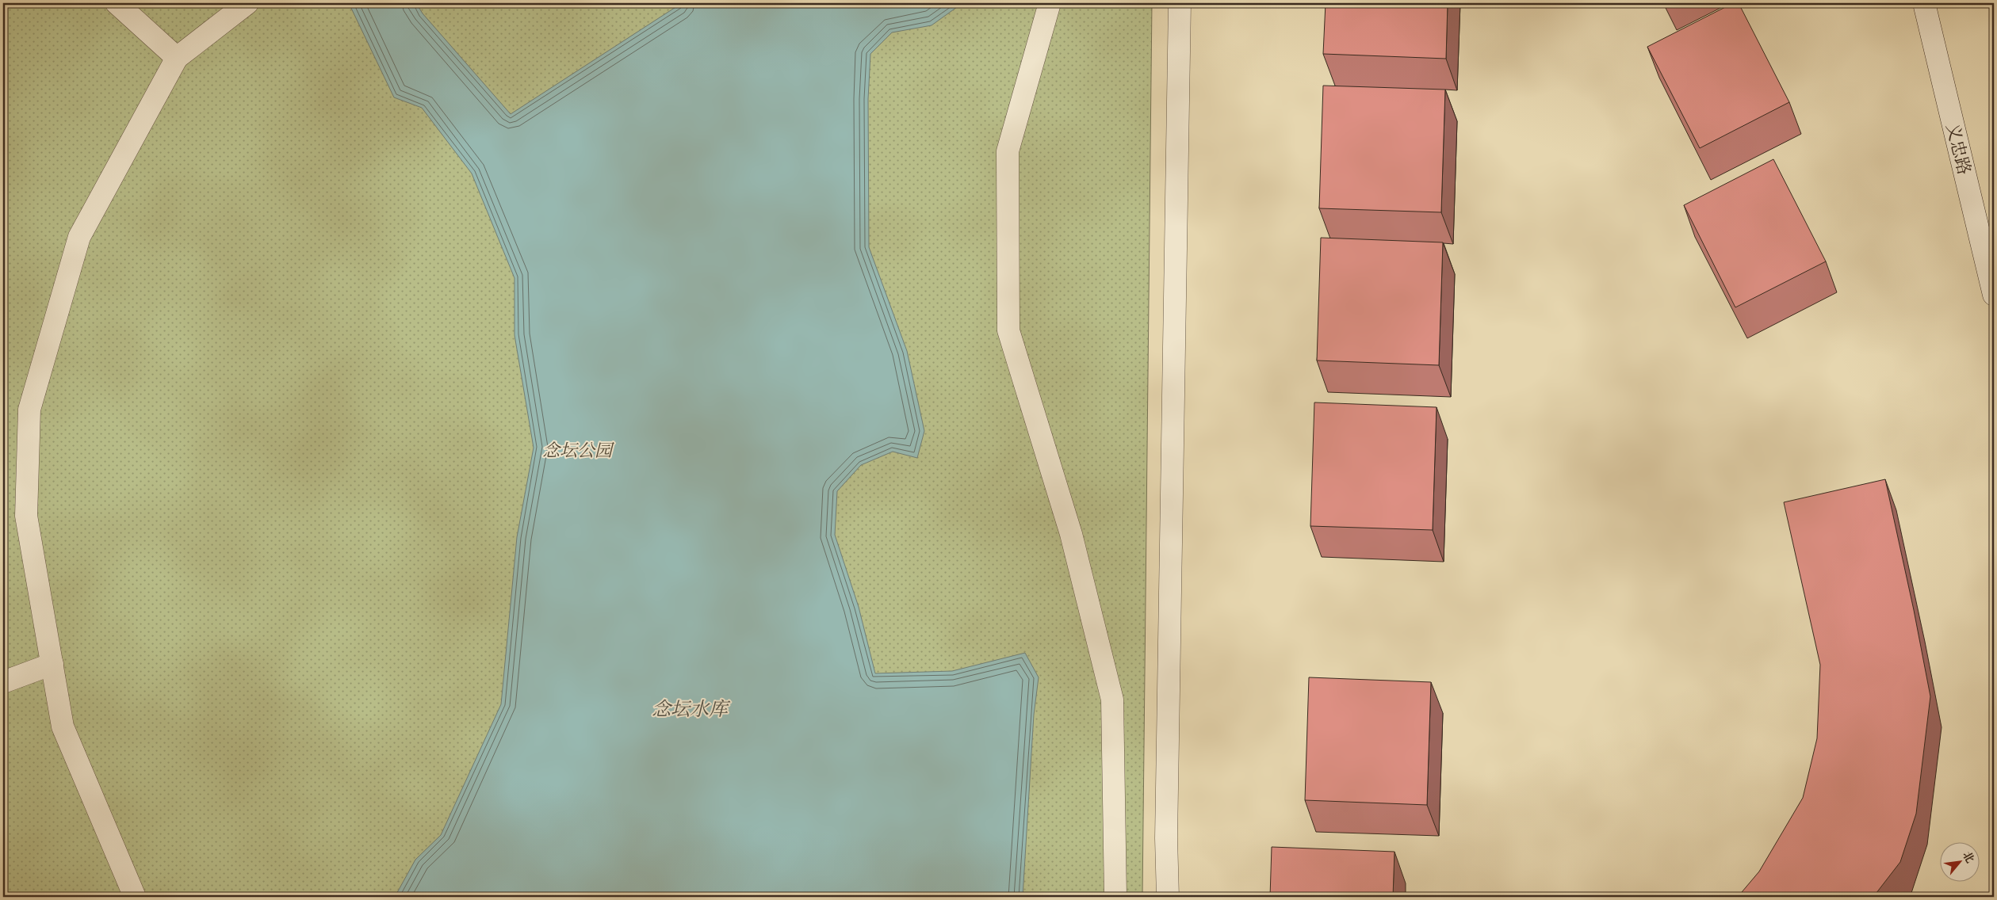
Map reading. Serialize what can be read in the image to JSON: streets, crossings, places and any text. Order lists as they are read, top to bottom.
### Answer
{
  "streets": {
    "street": ["义忠路"]
  },
  "water": ["念坛水库"],
  "parks": ["念坛公园"],
  "north": "top right"
}
